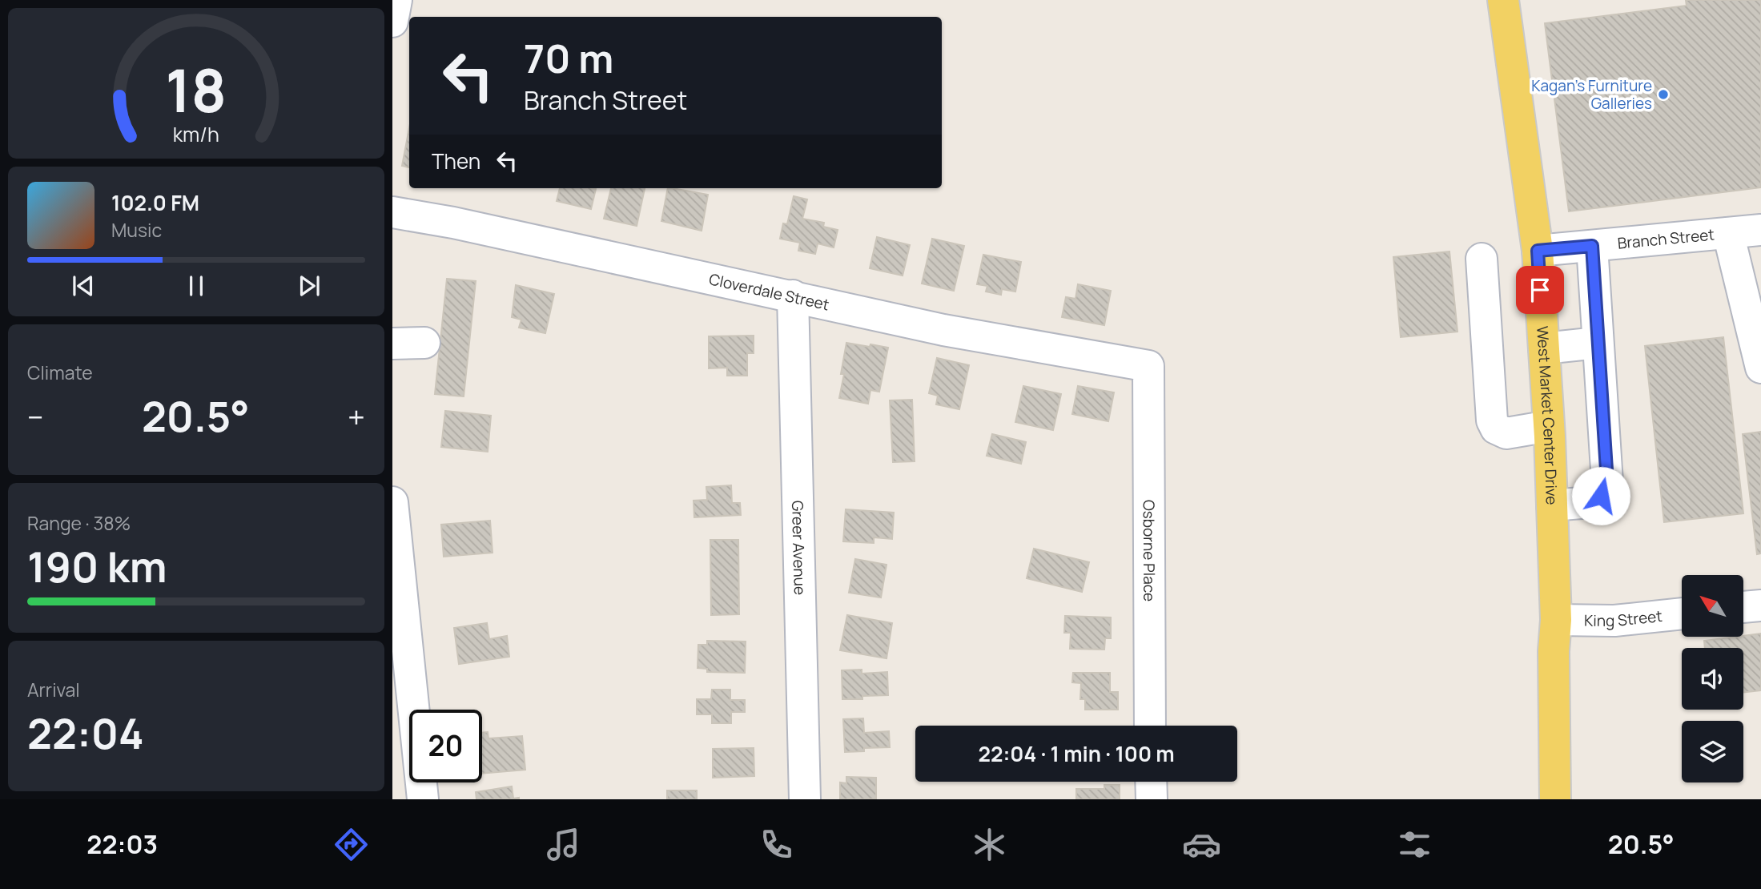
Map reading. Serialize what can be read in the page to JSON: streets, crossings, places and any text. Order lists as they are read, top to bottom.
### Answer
{
  "streets": {
    "main road": ["West Market Center Drive"],
    "street": [
      "Branch Street",
      "Cloverdale Street",
      "Greer Avenue",
      "Osborne Place",
      "King Street"
    ]
  },
  "crossings": [
    ["Branch Street", "West Market Center Drive"],
    ["Cloverdale Street", "Greer Avenue"],
    ["Cloverdale Street", "Osborne Place"],
    ["West Market Center Drive", "King Street"]
  ],
  "places": ["Kagan's Furniture Galleries"],
  "north": "top left",
  "page": {
    "turn": ["70 m", "Branch Street"],
    "then": "Then",
    "song": ["102.0 FM", "Music"],
    "tile": [
      "Climate",
      ["Range · 38%", "190 km"],
      ["Arrival", "22:04"]
    ],
    "heat": ["−", "20.5°", "+"],
    "limit": "20",
    "trip": "22:04 · 1 min · 100 m",
    "tabs": ["22:03", "20.5°"],
    "gauge": ["18", "km/h"]
  }
}
